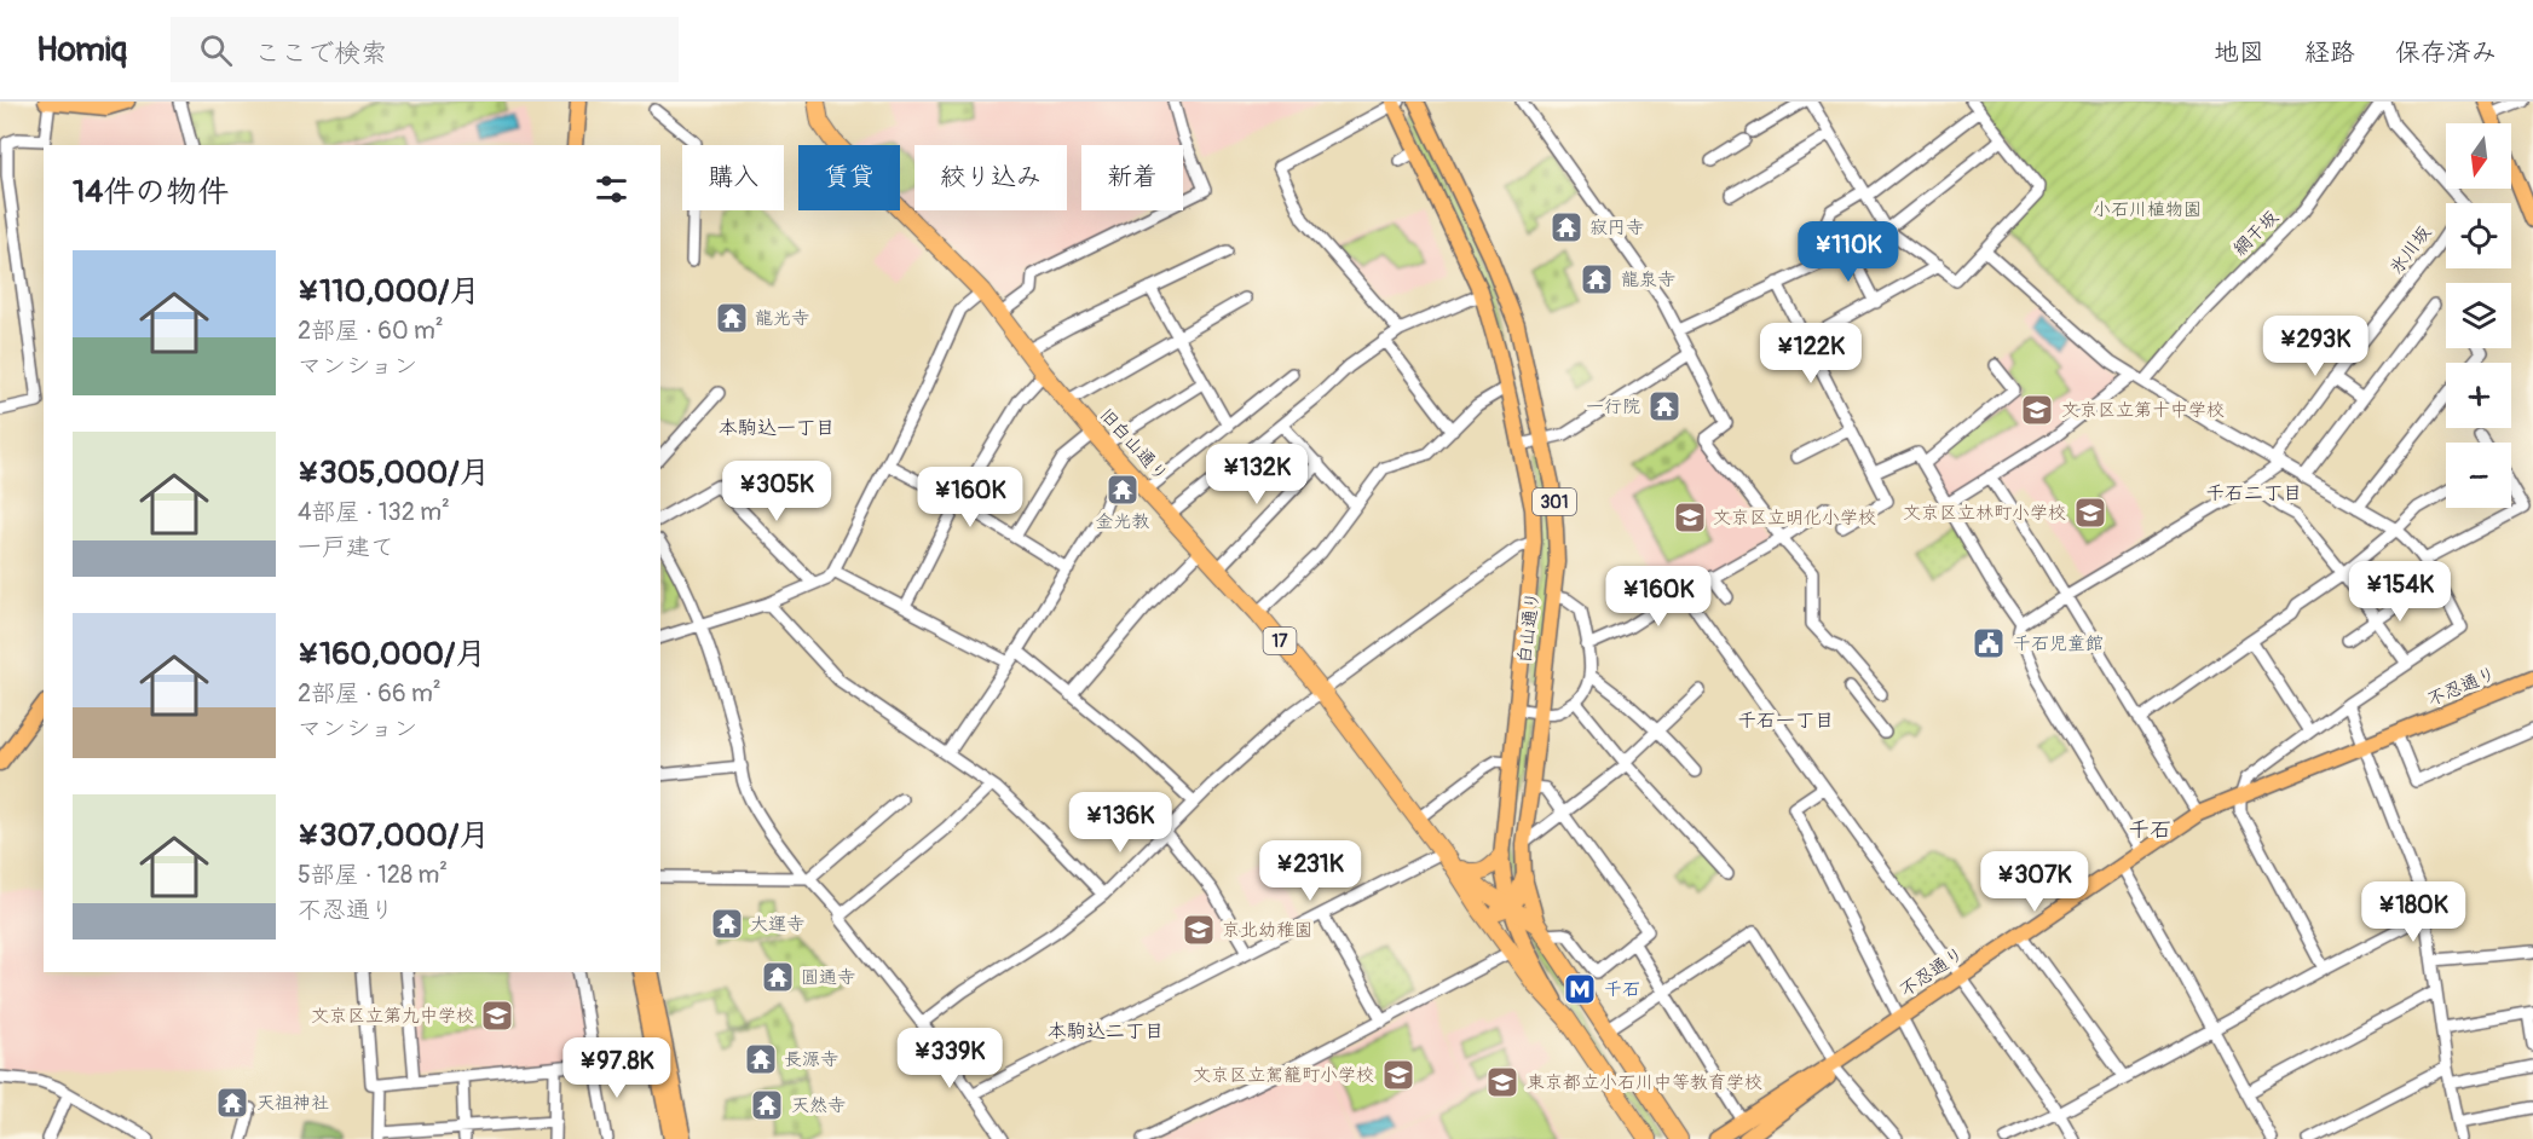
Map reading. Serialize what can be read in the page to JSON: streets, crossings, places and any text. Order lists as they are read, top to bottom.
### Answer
{
  "streets": {
    "highway": ["旧白山通り", "白山通り", "17"],
    "main road": ["301", "不忍通り"],
    "street": ["網干坂", "氷川坂"]
  },
  "crossings": [
    ["網干坂", "氷川坂"],
    ["旧白山通り", "17"],
    ["白山通り", "17"]
  ],
  "districts": [
    "本駒込一丁目",
    "千石二丁目",
    "千石一丁目",
    "千石",
    "本駒込二丁目"
  ],
  "parks": ["小石川植物園"],
  "places": {
    "temple": [
      "寂円寺",
      "龍泉寺",
      "龍光寺",
      "一行院",
      "金光教",
      "大運寺",
      "圓通寺",
      "長源寺",
      "天祖神社",
      "天然寺"
    ],
    "school or university": [
      "文京区立第十中学校",
      "文京区立林町小学校",
      "文京区立明化小学校",
      "京北幼稚園",
      "文京区立第九中学校",
      "文京区立駕籠町小学校",
      "東京都立小石川中等教育学校"
    ],
    "public building": ["千石児童館"],
    "metro station": ["千石"]
  },
  "north": "bottom",
  "page": {
    "header": "Homiq",
    "search": "ここで検索",
    "nav": ["地図", "経路", "保存済み"],
    "map_buttons": ["+", "−"],
    "chip": [
      "購入",
      "賃貸",
      "絞り込み",
      "新着"
    ],
    "heading": "14件の物件",
    "price": [
      "¥110K",
      "¥293K",
      "¥122K",
      "¥132K",
      "¥305K",
      "¥160K",
      "¥154K",
      "¥160K",
      "¥136K",
      "¥231K",
      "¥307K",
      "¥180K",
      "¥339K",
      "¥97.8K"
    ],
    "list": [
      {
        "name": "¥110,000/月",
        "note": "2部屋 · 60 m² · マンション"
      },
      {
        "name": "¥305,000/月",
        "note": "4部屋 · 132 m² · 一戸建て"
      },
      {
        "name": "¥160,000/月",
        "note": "2部屋 · 66 m² · マンション"
      },
      {
        "name": "¥307,000/月",
        "note": "5部屋 · 128 m² · 不忍通り"
      }
    ]
  }
}
